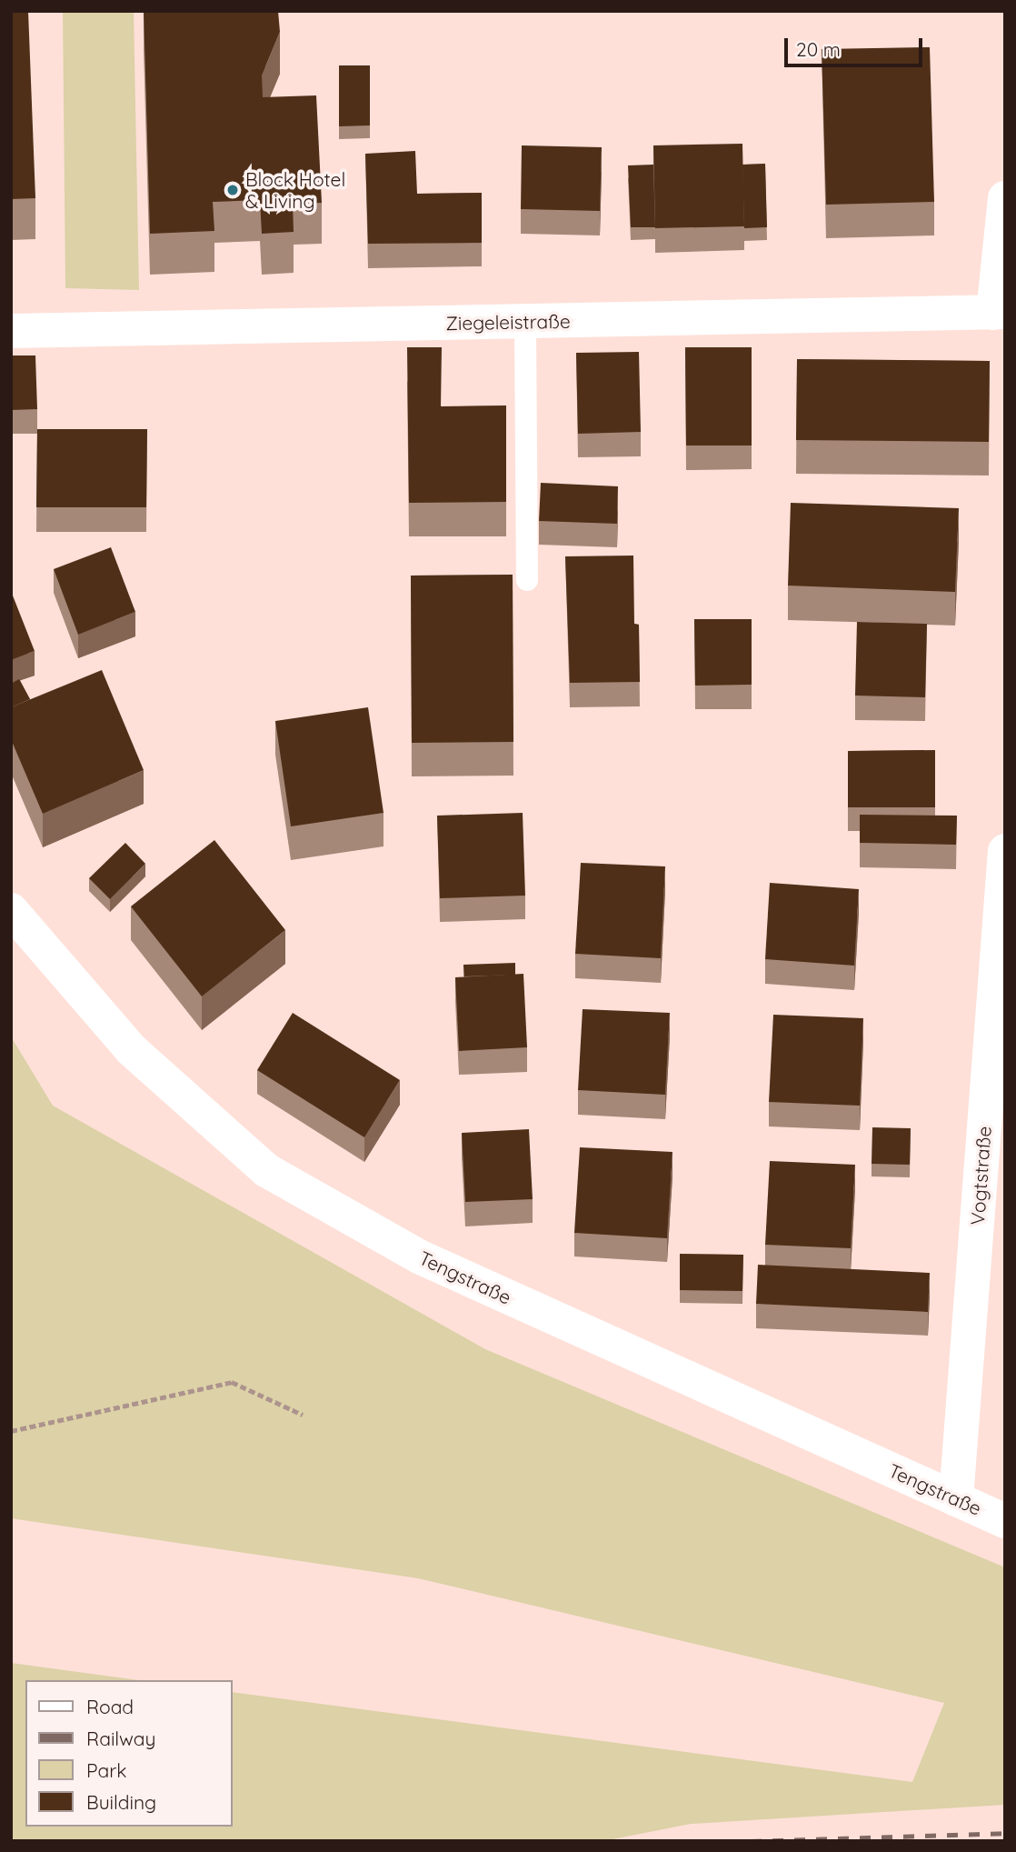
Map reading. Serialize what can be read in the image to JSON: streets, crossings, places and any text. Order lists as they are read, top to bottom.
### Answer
{
  "streets": {
    "street": ["Ziegeleistraße", "Vogtstraße", "Tengstraße"]
  },
  "crossings": [
    ["Vogtstraße", "Tengstraße"]
  ],
  "places": ["Block Hotel & Living"],
  "legend": [
    "Road",
    "Railway",
    "Park",
    "Building"
  ],
  "scale_bar": "20 m"
}
